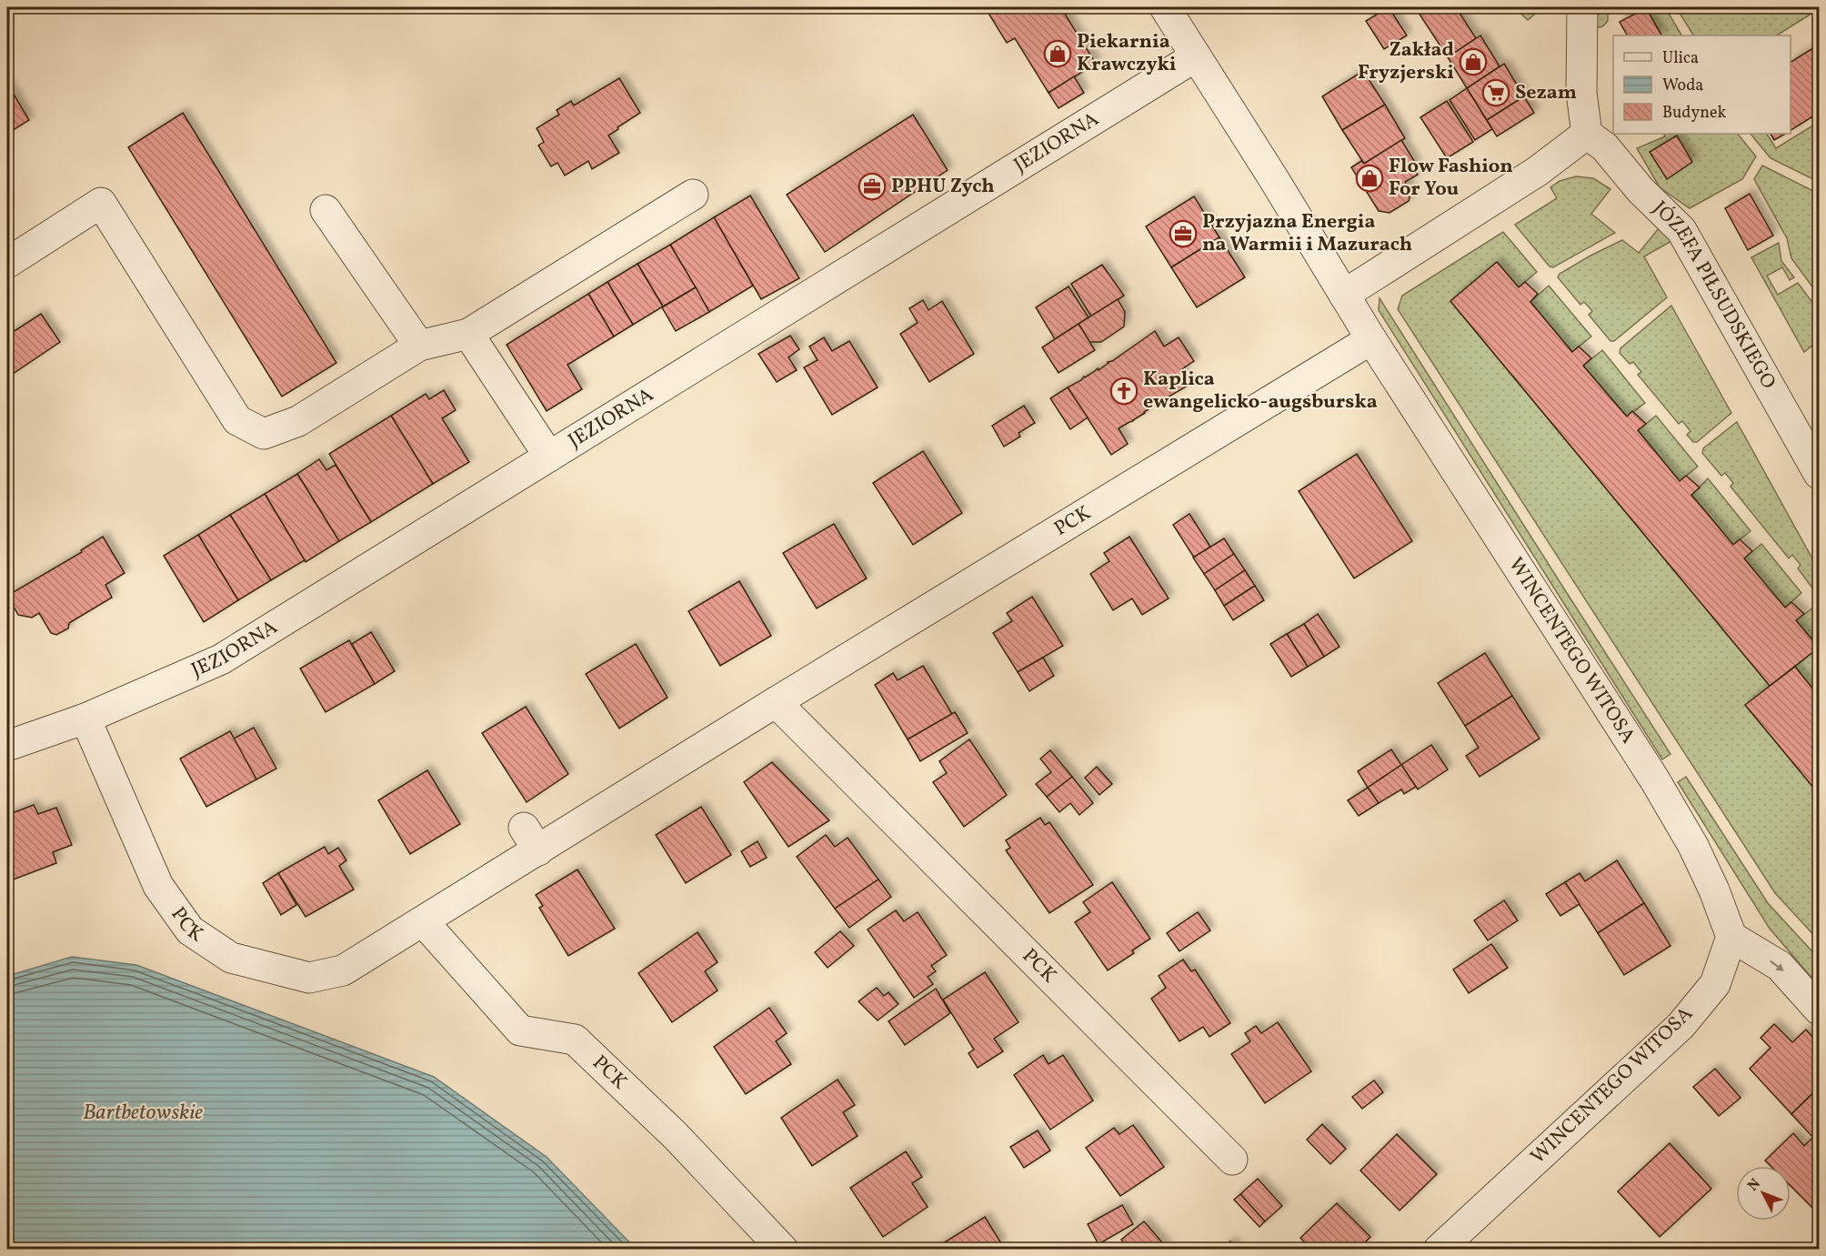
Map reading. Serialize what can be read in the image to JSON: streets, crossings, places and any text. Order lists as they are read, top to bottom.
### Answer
{
  "streets": {
    "street": [
      "JEZIORNA",
      "JÓZEFA PIŁSUDSKIEGO",
      "PCK",
      "WINCENTEGO WITOSA"
    ]
  },
  "crossings": [
    ["JEZIORNA", "PCK"],
    ["JEZIORNA", "WINCENTEGO WITOSA"],
    ["PCK", "WINCENTEGO WITOSA"]
  ],
  "water": ["Bartbetowskie"],
  "places": {
    "shop": ["Piekarnia Krawczyki", "Zakład Fryzjerski", "Flow Fashion For You"],
    "supermarket": ["Sezam"],
    "office": ["PPHU Zych", "Przyjazna Energia na Warmii i Mazurach"],
    "church": ["Kaplica ewangelicko-augsburska"]
  },
  "legend": ["Ulica", "Woda", "Budynek"],
  "north": "top left"
}
